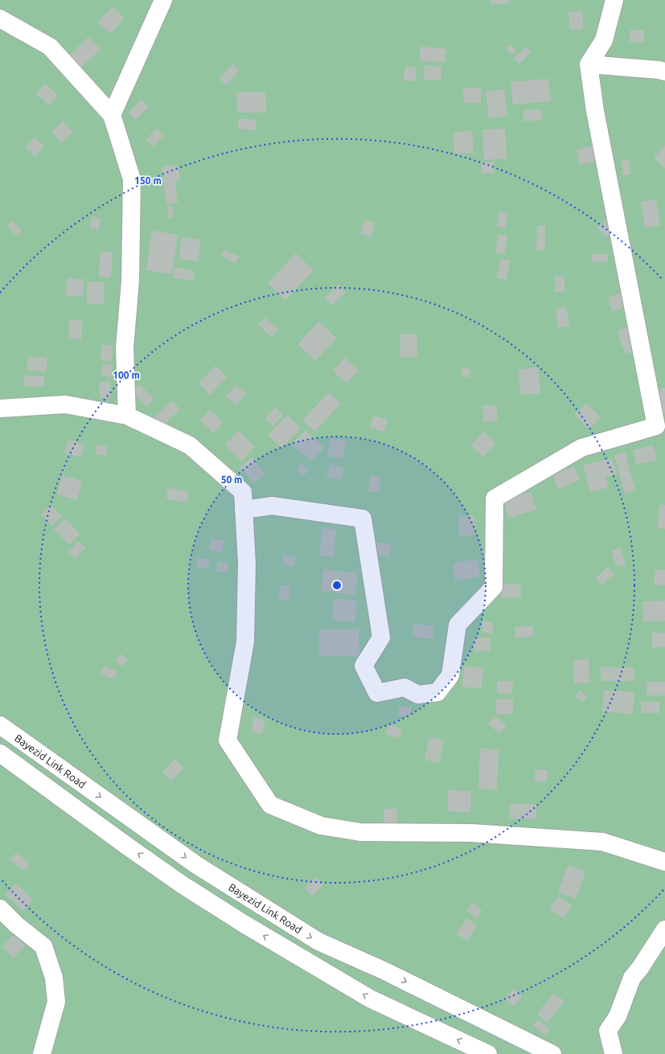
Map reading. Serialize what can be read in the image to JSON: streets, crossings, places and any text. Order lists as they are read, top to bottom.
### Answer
{
  "streets": {
    "street": ["Bayezid Link Road"]
  },
  "rings": ["150 m", "100 m", "50 m"]
}
